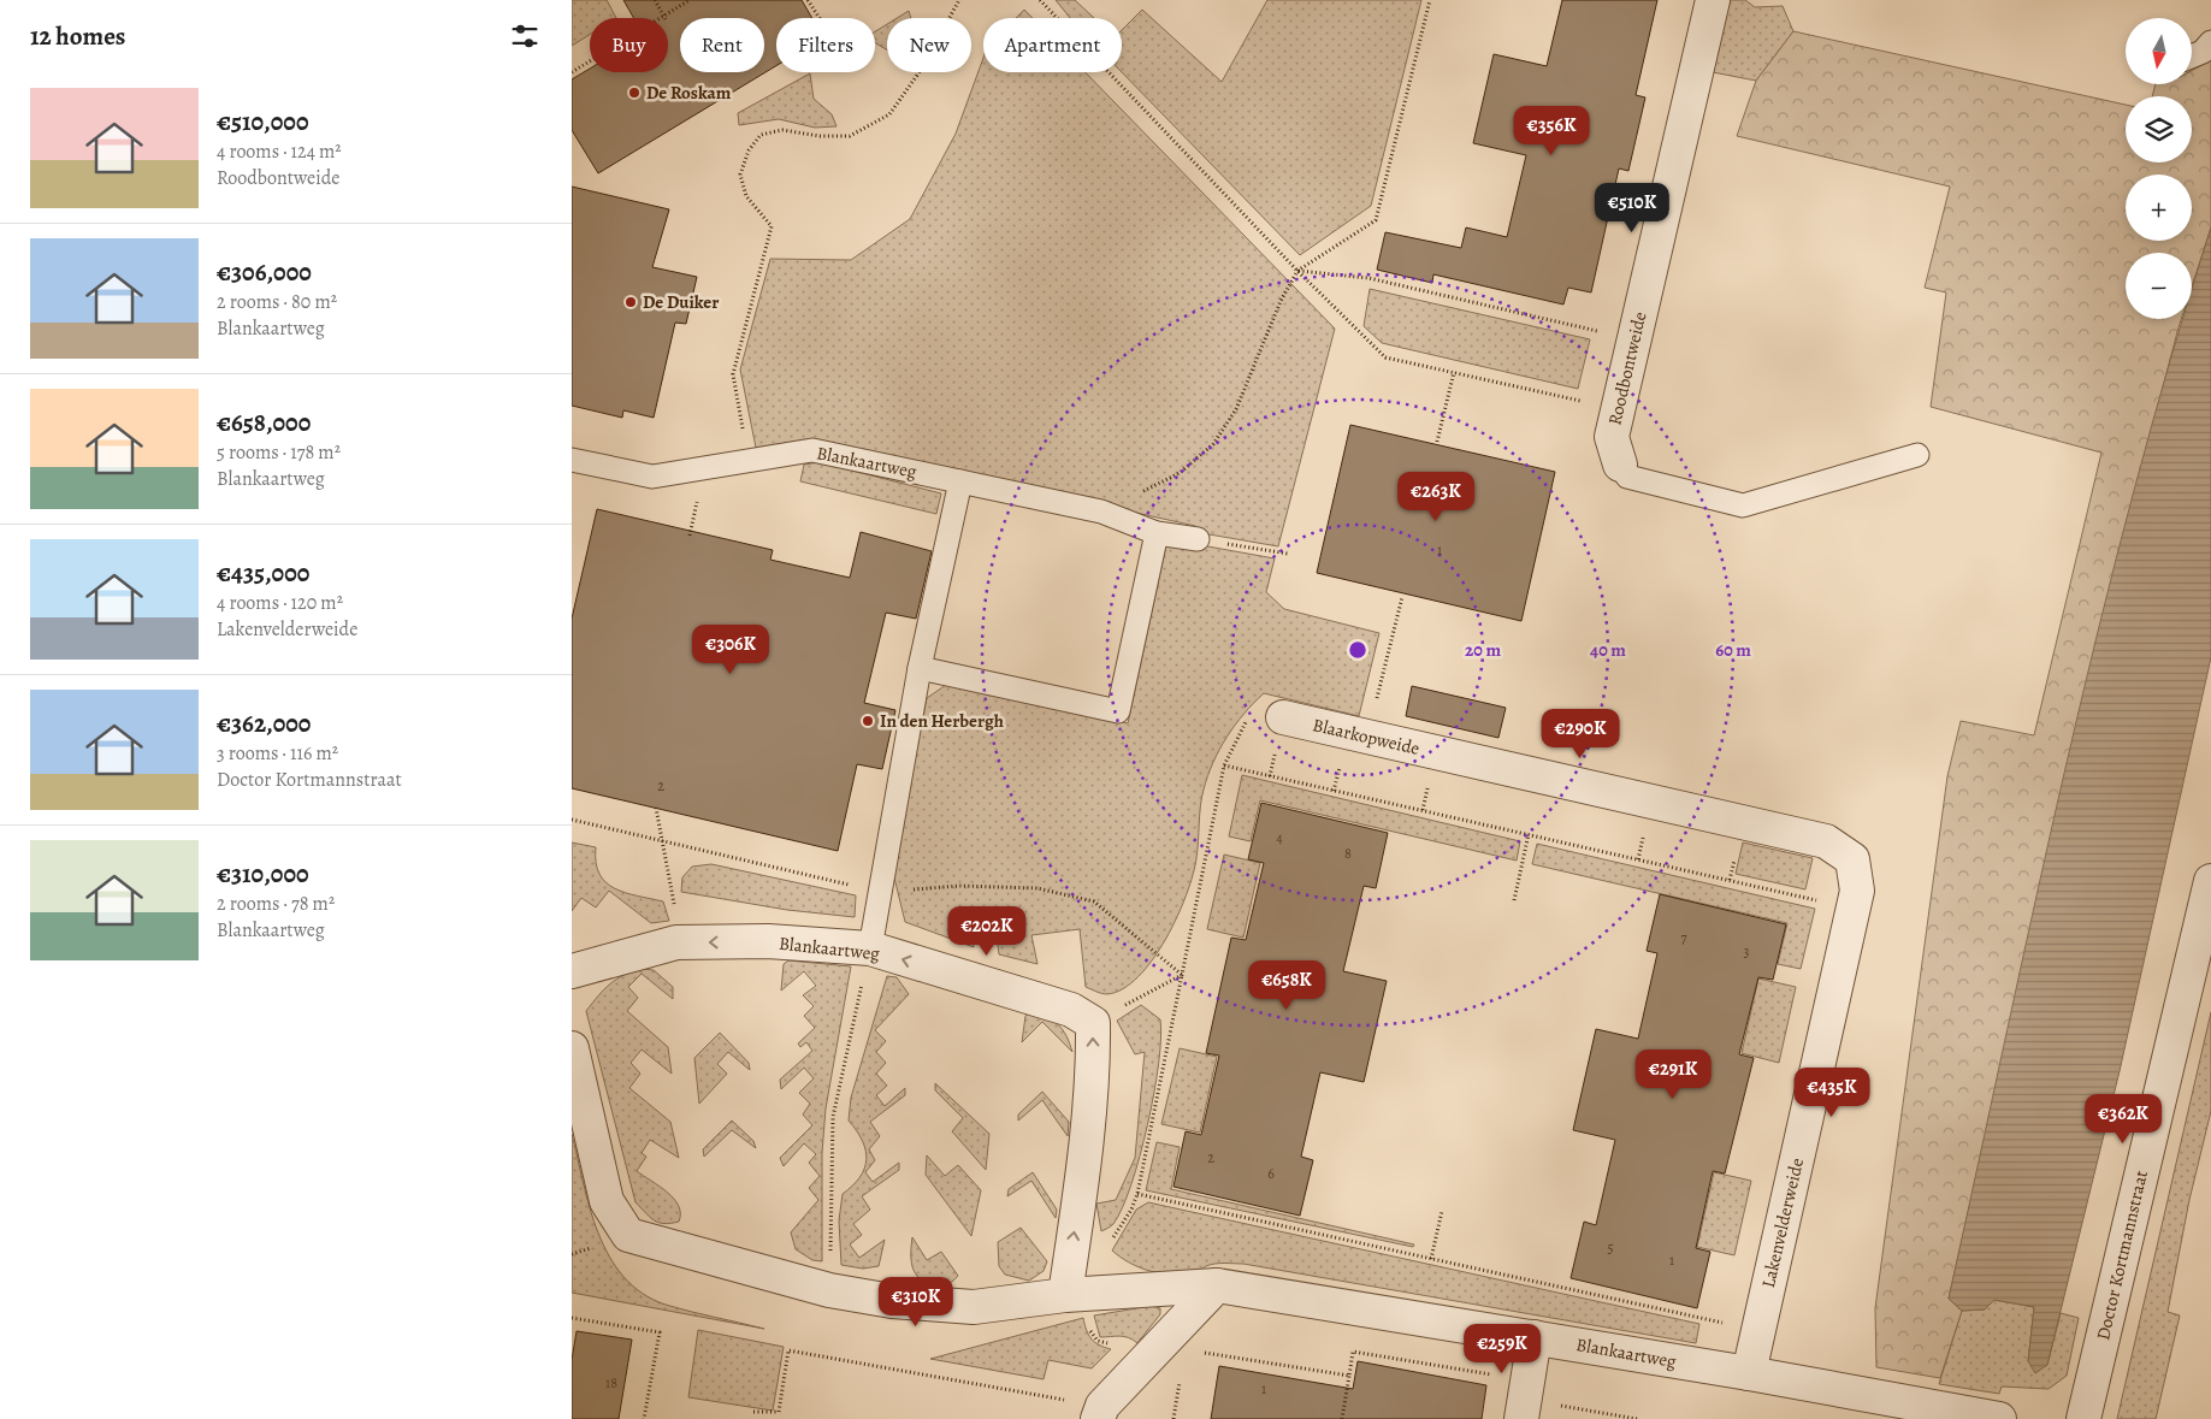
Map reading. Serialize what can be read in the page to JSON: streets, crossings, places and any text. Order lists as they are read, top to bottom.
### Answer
{
  "streets": {
    "street": [
      "Roodbontweide",
      "Blankaartweg",
      "Blaarkopweide",
      "Lakenvelderweide",
      "Doctor Kortmannstraat"
    ]
  },
  "crossings": [
    ["Blankaartweg", "Lakenvelderweide"],
    ["Blaarkopweide", "Lakenvelderweide"]
  ],
  "places": ["De Roskam", "De Duiker", "In den Herbergh"],
  "house_numbers": [
    "1",
    "2",
    "4",
    "8",
    "7",
    "3",
    "2",
    "6",
    "5",
    "1",
    "18",
    "1"
  ],
  "north": "bottom",
  "page": {
    "heading": "12 homes",
    "map_buttons": ["+", "−"],
    "chip": [
      "Buy",
      "Rent",
      "Filters",
      "New",
      "Apartment"
    ],
    "list": [
      {
        "name": "€510,000",
        "note": "4 rooms · 124 m² · Roodbontweide"
      },
      {
        "name": "€306,000",
        "note": "2 rooms · 80 m² · Blankaartweg"
      },
      {
        "name": "€658,000",
        "note": "5 rooms · 178 m² · Blankaartweg"
      },
      {
        "name": "€435,000",
        "note": "4 rooms · 120 m² · Lakenvelderweide"
      },
      {
        "name": "€362,000",
        "note": "3 rooms · 116 m² · Doctor Kortmannstraat"
      },
      {
        "name": "€310,000",
        "note": "2 rooms · 78 m² · Blankaartweg"
      }
    ],
    "price": [
      "€356K",
      "€510K",
      "€263K",
      "€306K",
      "€290K",
      "€202K",
      "€658K",
      "€291K",
      "€435K",
      "€362K",
      "€310K",
      "€259K"
    ]
  },
  "rings": ["20 m", "40 m", "60 m"]
}
